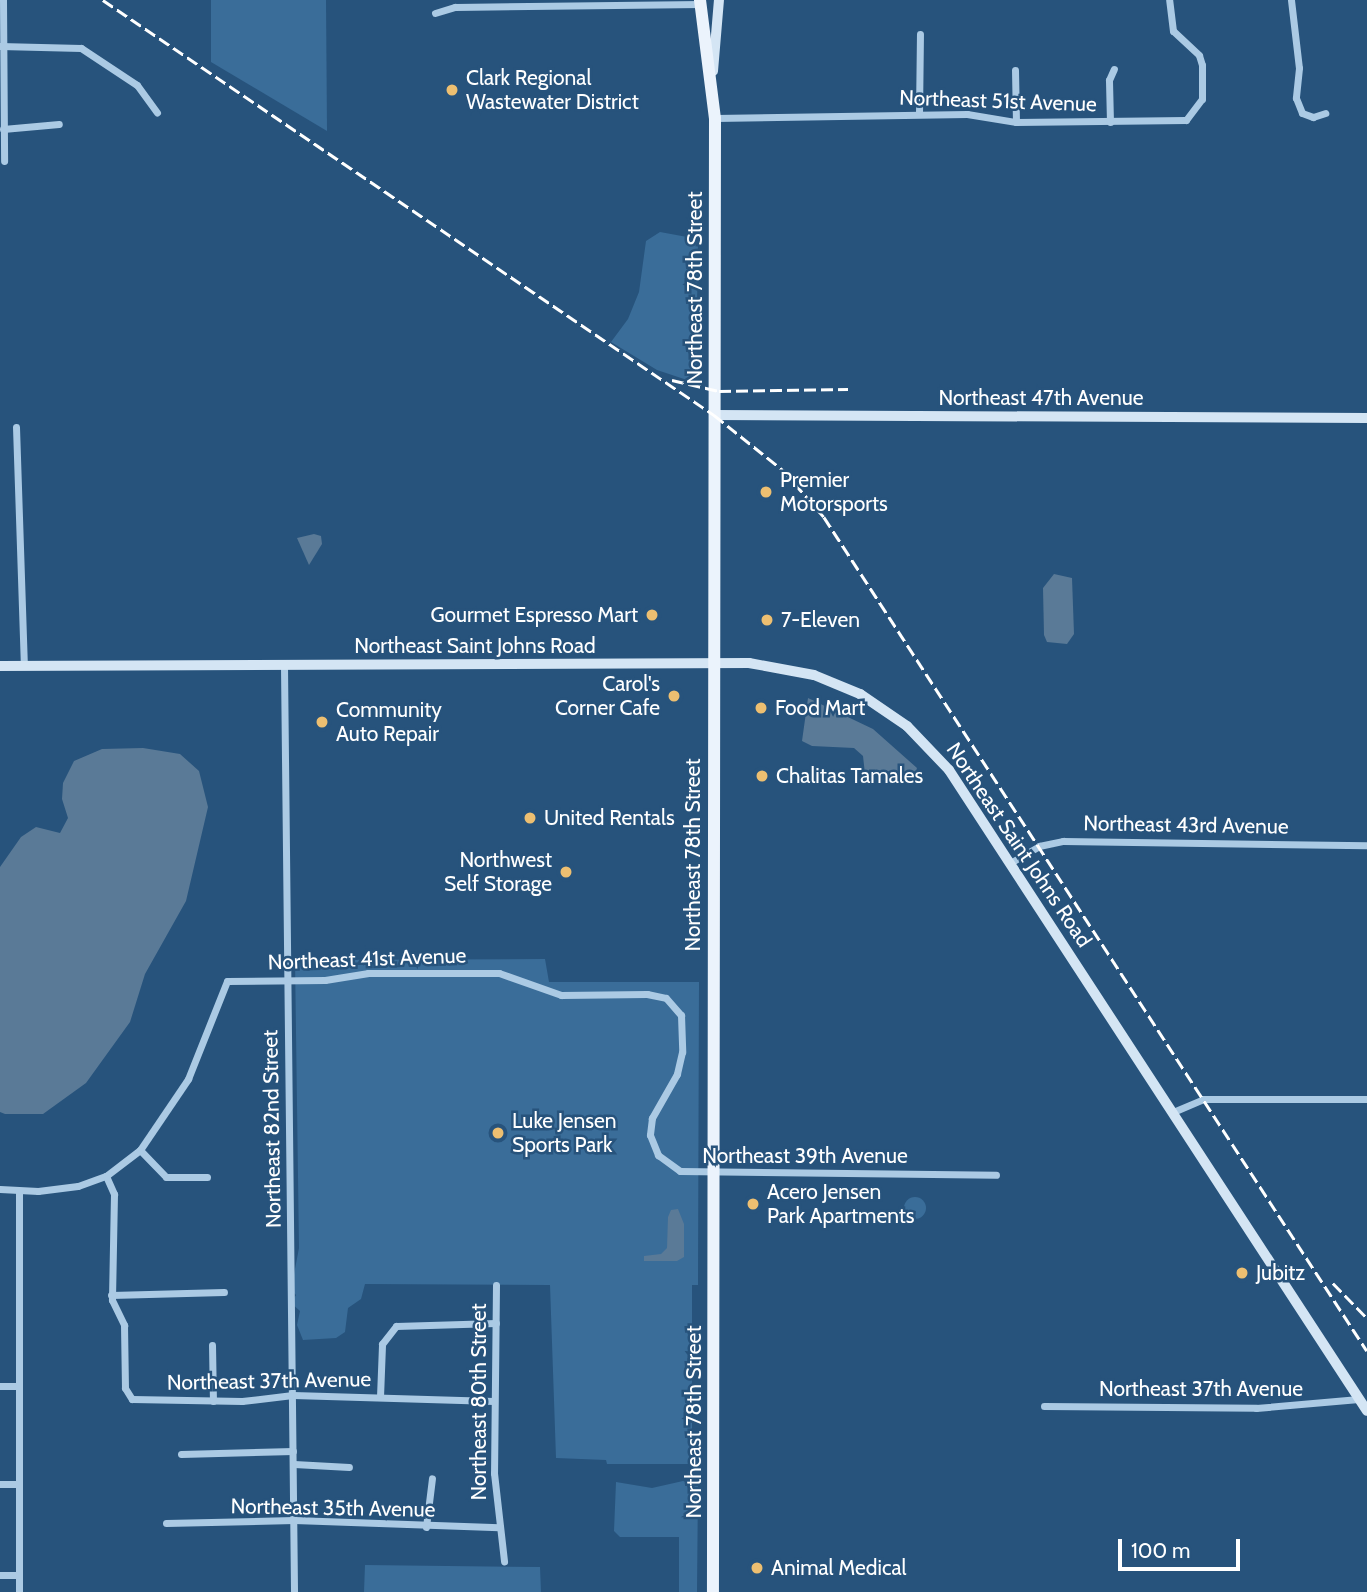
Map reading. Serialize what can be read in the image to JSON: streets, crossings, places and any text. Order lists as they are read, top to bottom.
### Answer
{
  "streets": {
    "main road": ["Northeast 78th Street", "Northeast 47th Avenue", "Northeast Saint Johns Road"],
    "street": [
      "Northeast 51st Avenue",
      "Northeast 43rd Avenue",
      "Northeast 41st Avenue",
      "Northeast 82nd Street",
      "Northeast 39th Avenue",
      "Northeast 37th Avenue",
      "Northeast 80th Street",
      "Northeast 35th Avenue"
    ]
  },
  "crossings": [
    ["Northeast 51st Avenue", "Northeast 78th Street"],
    ["Northeast 78th Street", "Northeast 47th Avenue"],
    ["Northeast 78th Street", "Northeast Saint Johns Road"],
    ["Northeast 78th Street", "Northeast 39th Avenue"],
    ["Northeast Saint Johns Road", "Northeast 43rd Avenue"],
    ["Northeast Saint Johns Road", "Northeast 82nd Street"],
    ["Northeast Saint Johns Road", "Northeast 37th Avenue"],
    ["Northeast 41st Avenue", "Northeast 82nd Street"],
    ["Northeast 41st Avenue", "Northeast 39th Avenue"],
    ["Northeast 82nd Street", "Northeast 37th Avenue"],
    ["Northeast 82nd Street", "Northeast 35th Avenue"],
    ["Northeast 37th Avenue", "Northeast 80th Street"],
    ["Northeast 80th Street", "Northeast 35th Avenue"]
  ],
  "places": [
    "Clark Regional Wastewater District",
    "Premier Motorsports",
    "Gourmet Espresso Mart",
    "7-Eleven",
    "Carol's Corner Cafe",
    "Food Mart",
    "Community Auto Repair",
    "Chalitas Tamales",
    "United Rentals",
    "Northwest Self Storage",
    "Luke Jensen Sports Park",
    "Acero Jensen Park Apartments",
    "Jubitz",
    "Animal Medical"
  ],
  "scale_bar": "100 m"
}
